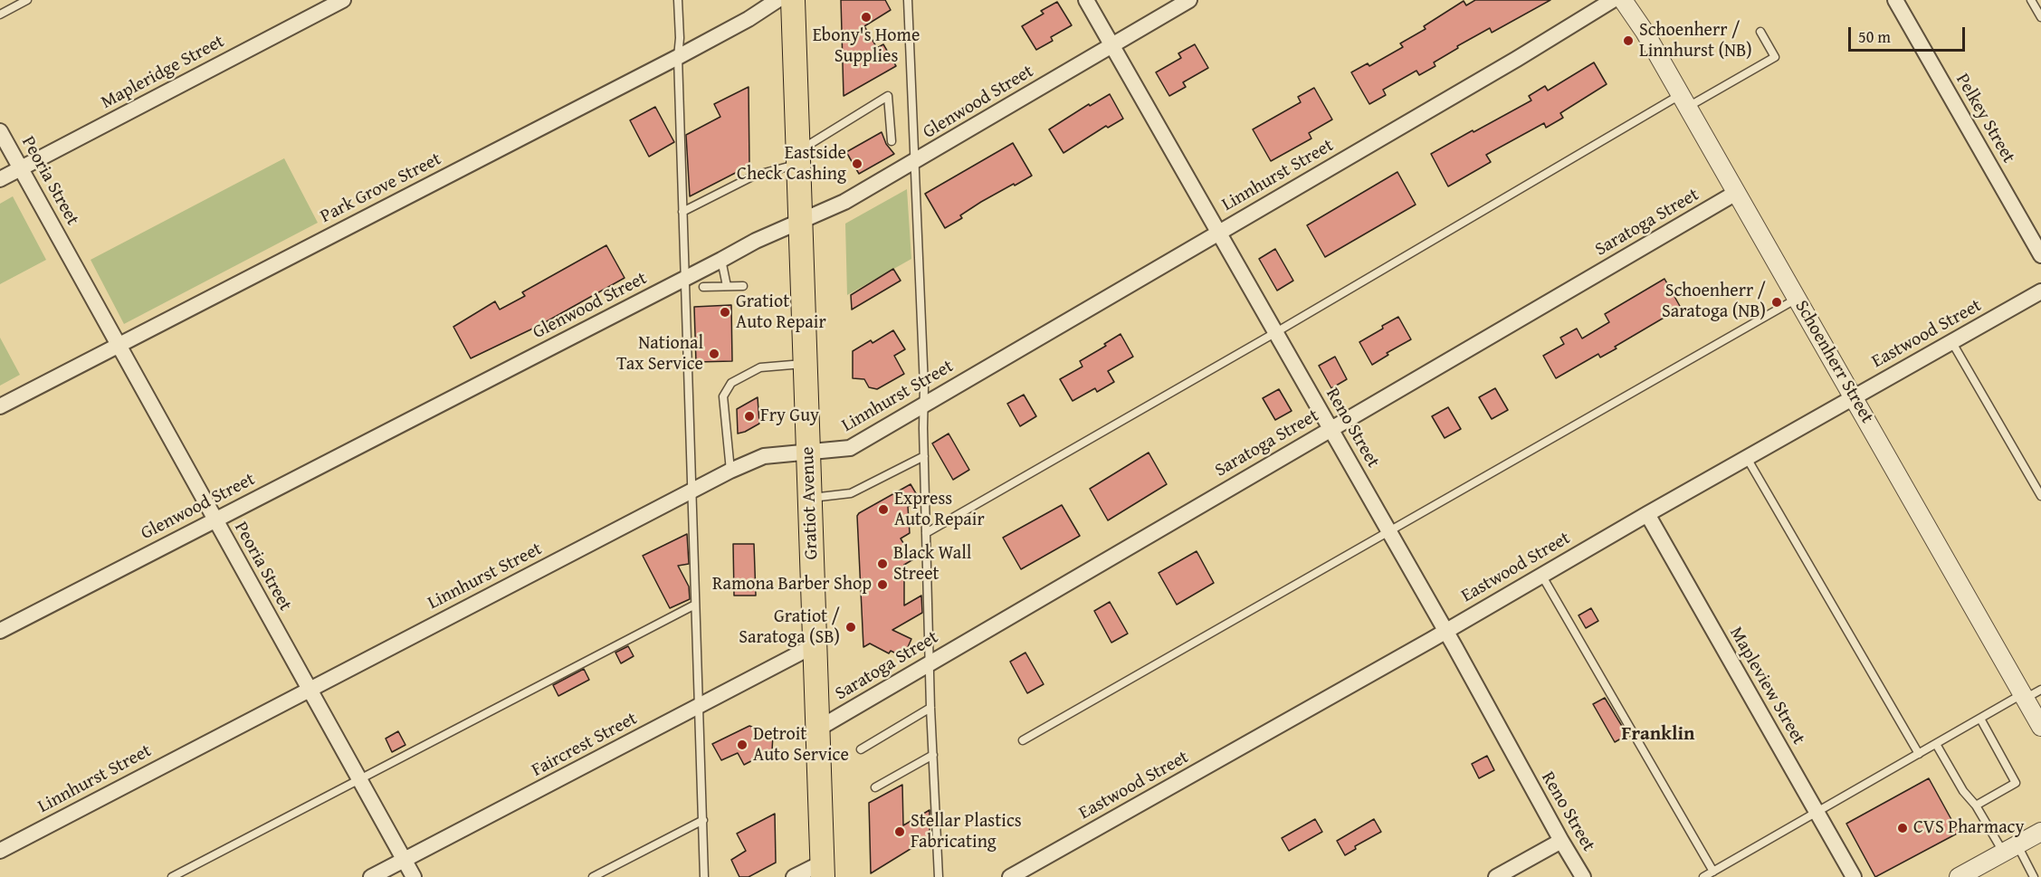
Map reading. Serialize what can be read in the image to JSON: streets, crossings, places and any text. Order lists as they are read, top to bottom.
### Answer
{
  "streets": {
    "main road": ["Gratiot Avenue"],
    "street": [
      "Mapleridge Street",
      "Glenwood Street",
      "Pelkey Street",
      "Linnhurst Street",
      "Peoria Street",
      "Park Grove Street",
      "Saratoga Street",
      "Eastwood Street",
      "Schoenherr Street",
      "Reno Street",
      "Mapleview Street",
      "Faircrest Street"
    ]
  },
  "crossings": [
    ["Mapleridge Street", "Peoria Street"],
    ["Glenwood Street", "Peoria Street"],
    ["Glenwood Street", "Reno Street"],
    ["Glenwood Street", "Gratiot Avenue"],
    ["Linnhurst Street", "Peoria Street"],
    ["Linnhurst Street", "Reno Street"],
    ["Linnhurst Street", "Gratiot Avenue"],
    ["Peoria Street", "Park Grove Street"],
    ["Peoria Street", "Faircrest Street"],
    ["Saratoga Street", "Schoenherr Street"],
    ["Saratoga Street", "Reno Street"],
    ["Saratoga Street", "Gratiot Avenue"],
    ["Eastwood Street", "Schoenherr Street"],
    ["Eastwood Street", "Reno Street"],
    ["Eastwood Street", "Mapleview Street"],
    ["Gratiot Avenue", "Faircrest Street"]
  ],
  "districts": ["Franklin"],
  "places": [
    "Ebony's Home Supplies",
    "Schoenherr / Linnhurst (NB)",
    "Eastside Check Cashing",
    "Schoenherr / Saratoga (NB)",
    "Gratiot Auto Repair",
    "National Tax Service",
    "Fry Guy",
    "Express Auto Repair",
    "Black Wall Street",
    "Ramona Barber Shop",
    "Gratiot / Saratoga (SB)",
    "Detroit Auto Service",
    "CVS Pharmacy",
    "Stellar Plastics Fabricating"
  ],
  "scale_bar": "50 m"
}
